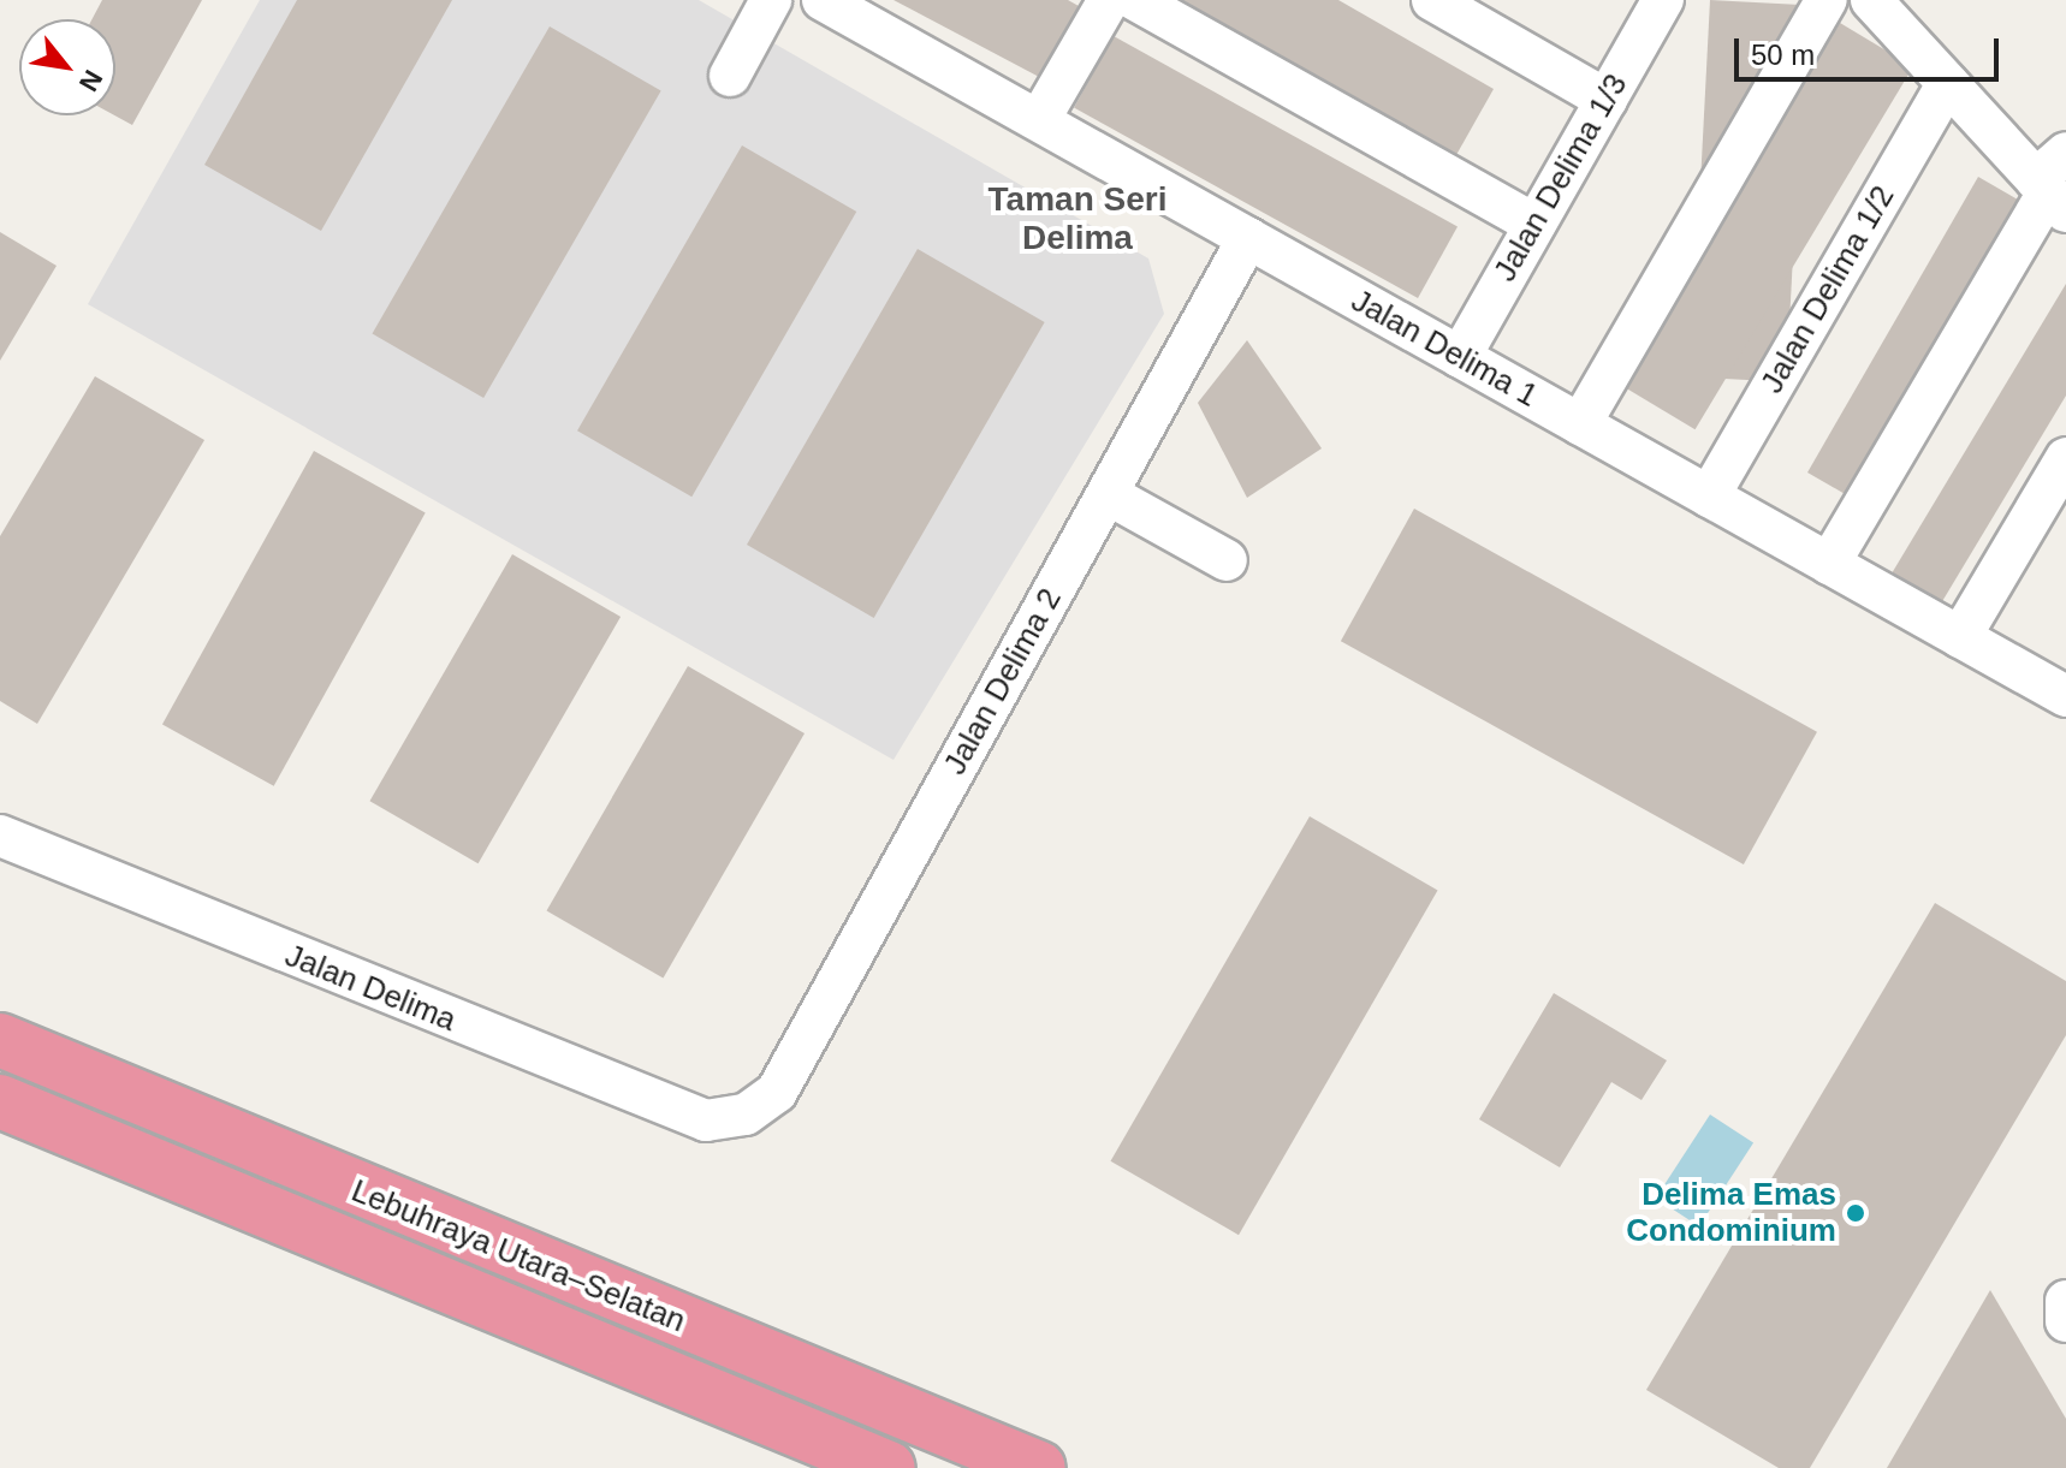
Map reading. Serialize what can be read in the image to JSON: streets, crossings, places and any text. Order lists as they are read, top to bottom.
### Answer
{
  "streets": {
    "highway": ["Lebuhraya Utara–Selatan"],
    "street": [
      "Jalan Delima 1/3",
      "Jalan Delima 1/2",
      "Jalan Delima 1",
      "Jalan Delima 2",
      "Jalan Delima"
    ]
  },
  "crossings": [
    ["Jalan Delima 1/3", "Jalan Delima 1"],
    ["Jalan Delima 1/2", "Jalan Delima 1"],
    ["Jalan Delima 1", "Jalan Delima 2"],
    ["Jalan Delima 2", "Jalan Delima"]
  ],
  "districts": ["Taman Seri Delima"],
  "places": ["Delima Emas Condominium"],
  "scale_bar": "50 m",
  "north": "bottom right"
}
